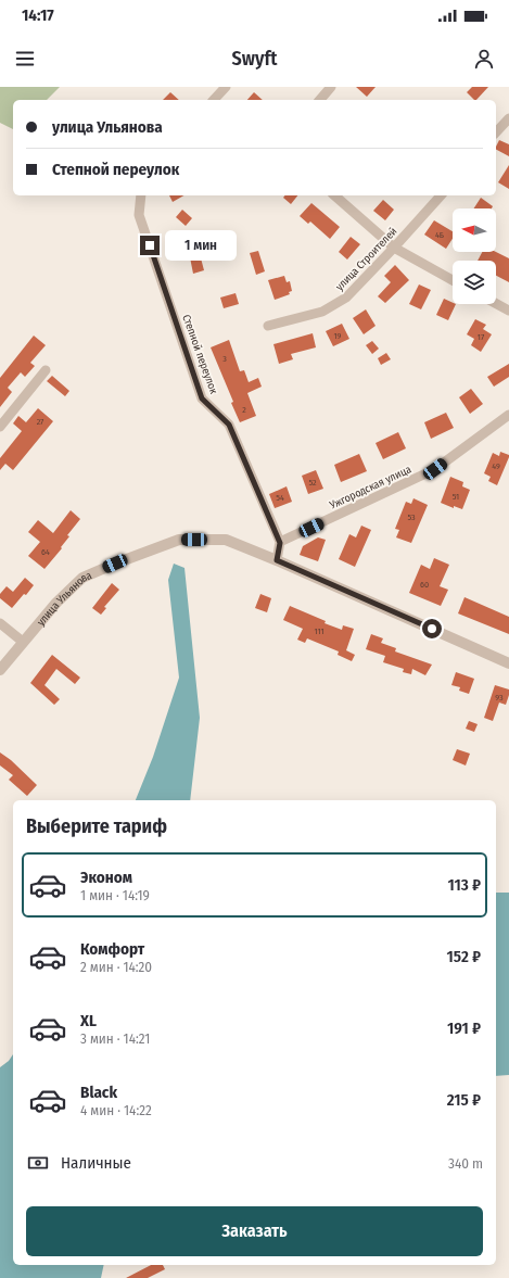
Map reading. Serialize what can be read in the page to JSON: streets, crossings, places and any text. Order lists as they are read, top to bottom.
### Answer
{
  "streets": {
    "street": [
      "улица Строителей",
      "Степной переулок",
      "Ужгородская улица",
      "улица Ульянова"
    ]
  },
  "crossings": [
    ["Степной переулок", "Ужгородская улица"]
  ],
  "house_numbers": [
    "4Б",
    "19",
    "17",
    "3",
    "2",
    "27",
    "49",
    "52",
    "51",
    "54",
    "53",
    "64",
    "60",
    "111",
    "93"
  ],
  "north": "left",
  "page": {
    "status": "14:17",
    "header": "Swyft",
    "banner": ["улица Ульянова", "Степной переулок"],
    "bubble": "1 мин",
    "heading": "Выберите тариф",
    "list": [
      {
        "name": "Эконом",
        "note": "1 мин · 14:19",
        "value": "113 ₽"
      },
      {
        "name": "Комфорт",
        "note": "2 мин · 14:20",
        "value": "152 ₽"
      },
      {
        "name": "XL",
        "note": "3 мин · 14:21",
        "value": "191 ₽"
      },
      {
        "name": "Black",
        "note": "4 мин · 14:22",
        "value": "215 ₽"
      }
    ],
    "pay": ["Наличные", "340 m"],
    "buttons": "Заказать"
  }
}
